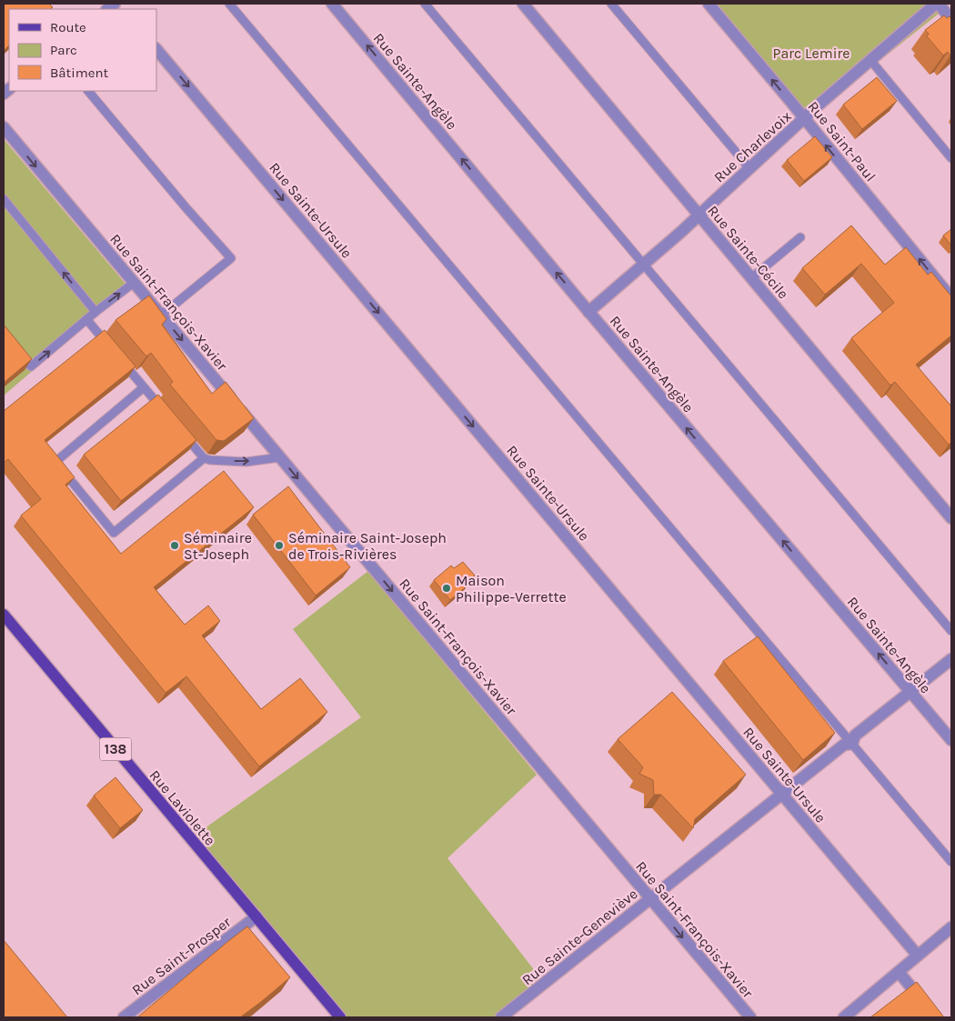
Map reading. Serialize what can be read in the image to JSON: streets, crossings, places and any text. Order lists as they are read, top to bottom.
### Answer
{
  "streets": {
    "main road": ["138", "Rue Laviolette"],
    "street": [
      "Rue Sainte-Angèle",
      "Rue Saint-Paul",
      "Rue Charlevoix",
      "Rue Sainte-Ursule",
      "Rue Sainte-Cécile",
      "Rue Saint-François-Xavier",
      "Rue Sainte-Geneviève",
      "Rue Saint-Prosper"
    ]
  },
  "crossings": [
    ["Rue Sainte-Angèle", "Rue Charlevoix"],
    ["Rue Sainte-Angèle", "Rue Sainte-Geneviève"],
    ["Rue Saint-Paul", "Rue Charlevoix"],
    ["Rue Charlevoix", "Rue Sainte-Cécile"],
    ["Rue Sainte-Ursule", "Rue Sainte-Geneviève"],
    ["Rue Saint-François-Xavier", "Rue Sainte-Geneviève"],
    ["Rue Laviolette", "Rue Saint-Prosper"]
  ],
  "one_way": [
    "Rue Sainte-Angèle",
    "Rue Saint-Paul",
    "Rue Sainte-Ursule",
    "Rue Saint-François-Xavier"
  ],
  "parks": ["Parc Lemire"],
  "places": ["Séminaire St-Joseph", "Séminaire Saint-Joseph de Trois‑Rivières", "Maison Philippe-Verrette"],
  "legend": ["Route", "Parc", "Bâtiment"]
}
